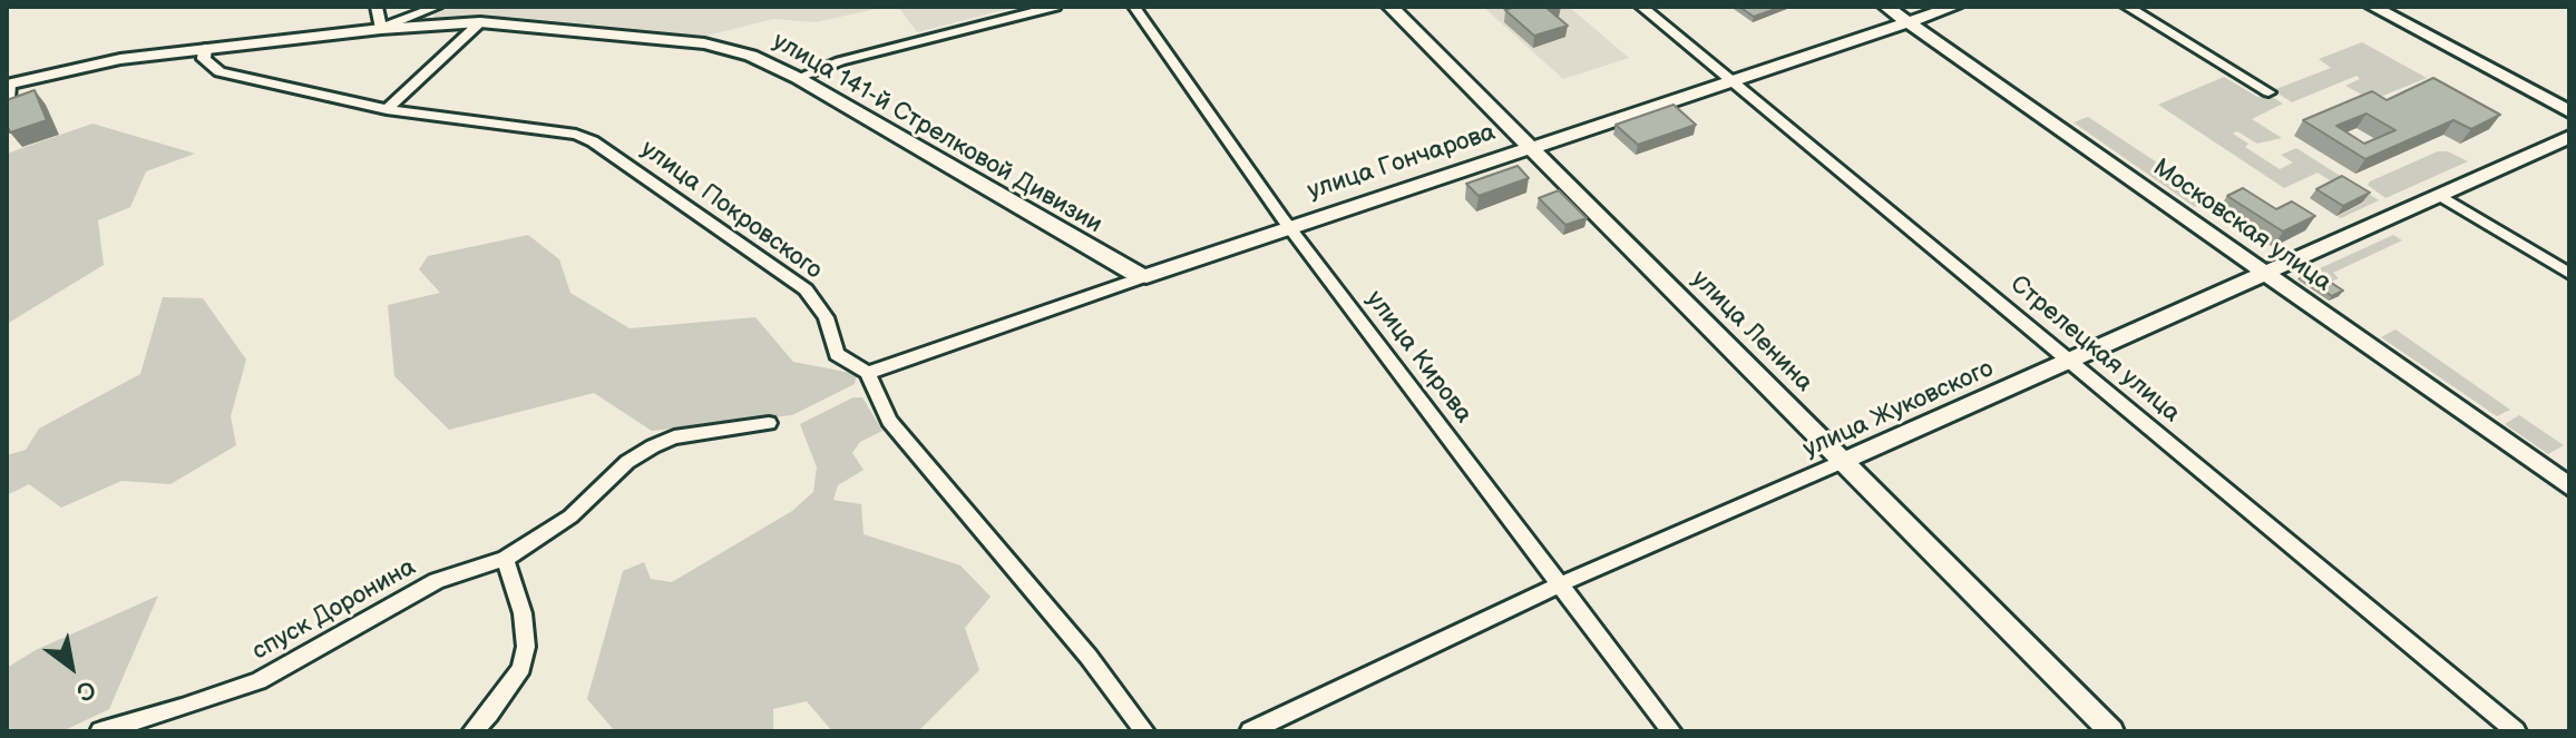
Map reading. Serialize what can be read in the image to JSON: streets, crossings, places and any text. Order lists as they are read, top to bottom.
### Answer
{
  "streets": {
    "street": [
      "улица 141-й Стрелковой Дивизии",
      "улица Гончарова",
      "улица Покровского",
      "Московская улица",
      "улица Ленина",
      "Стрелецкая улица",
      "улица Кирова",
      "улица Жуковского",
      "спуск Доронина"
    ]
  },
  "crossings": [
    ["улица 141-й Стрелковой Дивизии", "улица Гончарова"],
    ["улица 141-й Стрелковой Дивизии", "улица Покровского"],
    ["улица Гончарова", "улица Покровского"],
    ["улица Гончарова", "Московская улица"],
    ["улица Гончарова", "улица Ленина"],
    ["улица Гончарова", "Стрелецкая улица"],
    ["улица Гончарова", "улица Кирова"],
    ["Московская улица", "улица Жуковского"],
    ["улица Ленина", "улица Жуковского"],
    ["Стрелецкая улица", "улица Жуковского"],
    ["улица Кирова", "улица Жуковского"]
  ],
  "north": "bottom right"
}
